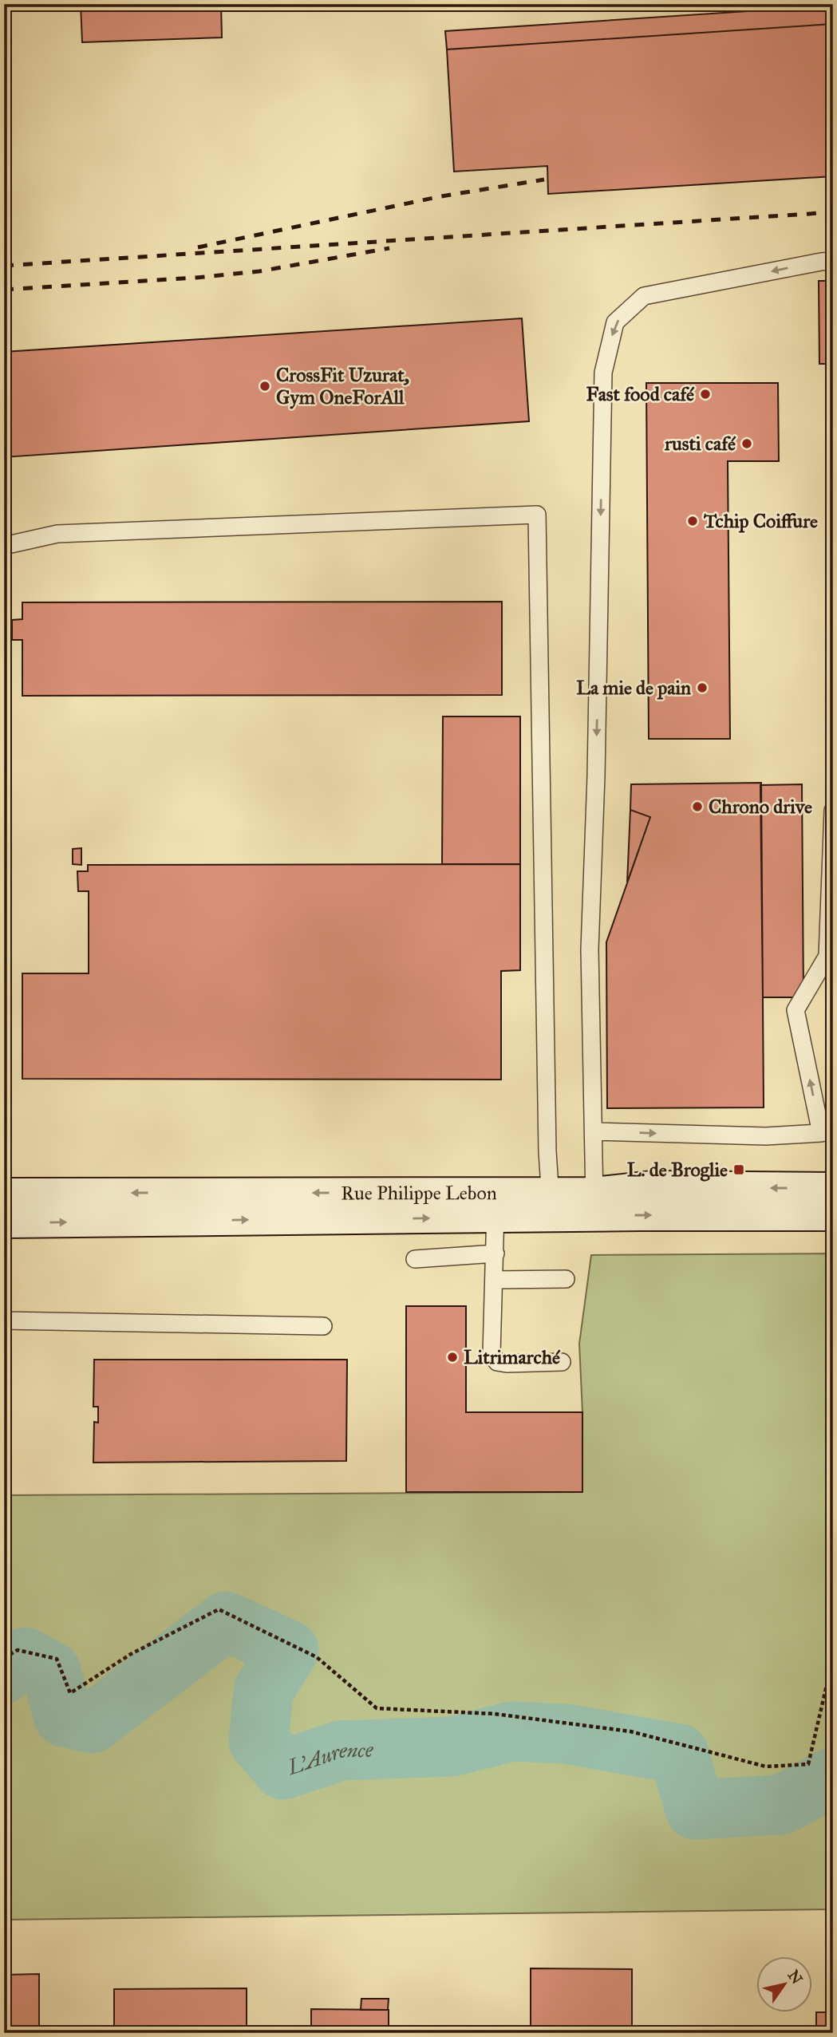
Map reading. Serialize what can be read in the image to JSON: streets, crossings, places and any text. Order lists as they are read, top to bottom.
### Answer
{
  "streets": {
    "street": ["Rue Philippe Lebon"]
  },
  "water": ["L'Aurence"],
  "places": {
    "other": [
      "CrossFit Uzurat, Gym OneForAll",
      "Fast food café",
      "rusti café",
      "Tchip Coiffure",
      "La mie de pain",
      "Chrono drive",
      "Litrimarché"
    ],
    "transit": ["L. de Broglie"]
  },
  "north": "top right"
}
